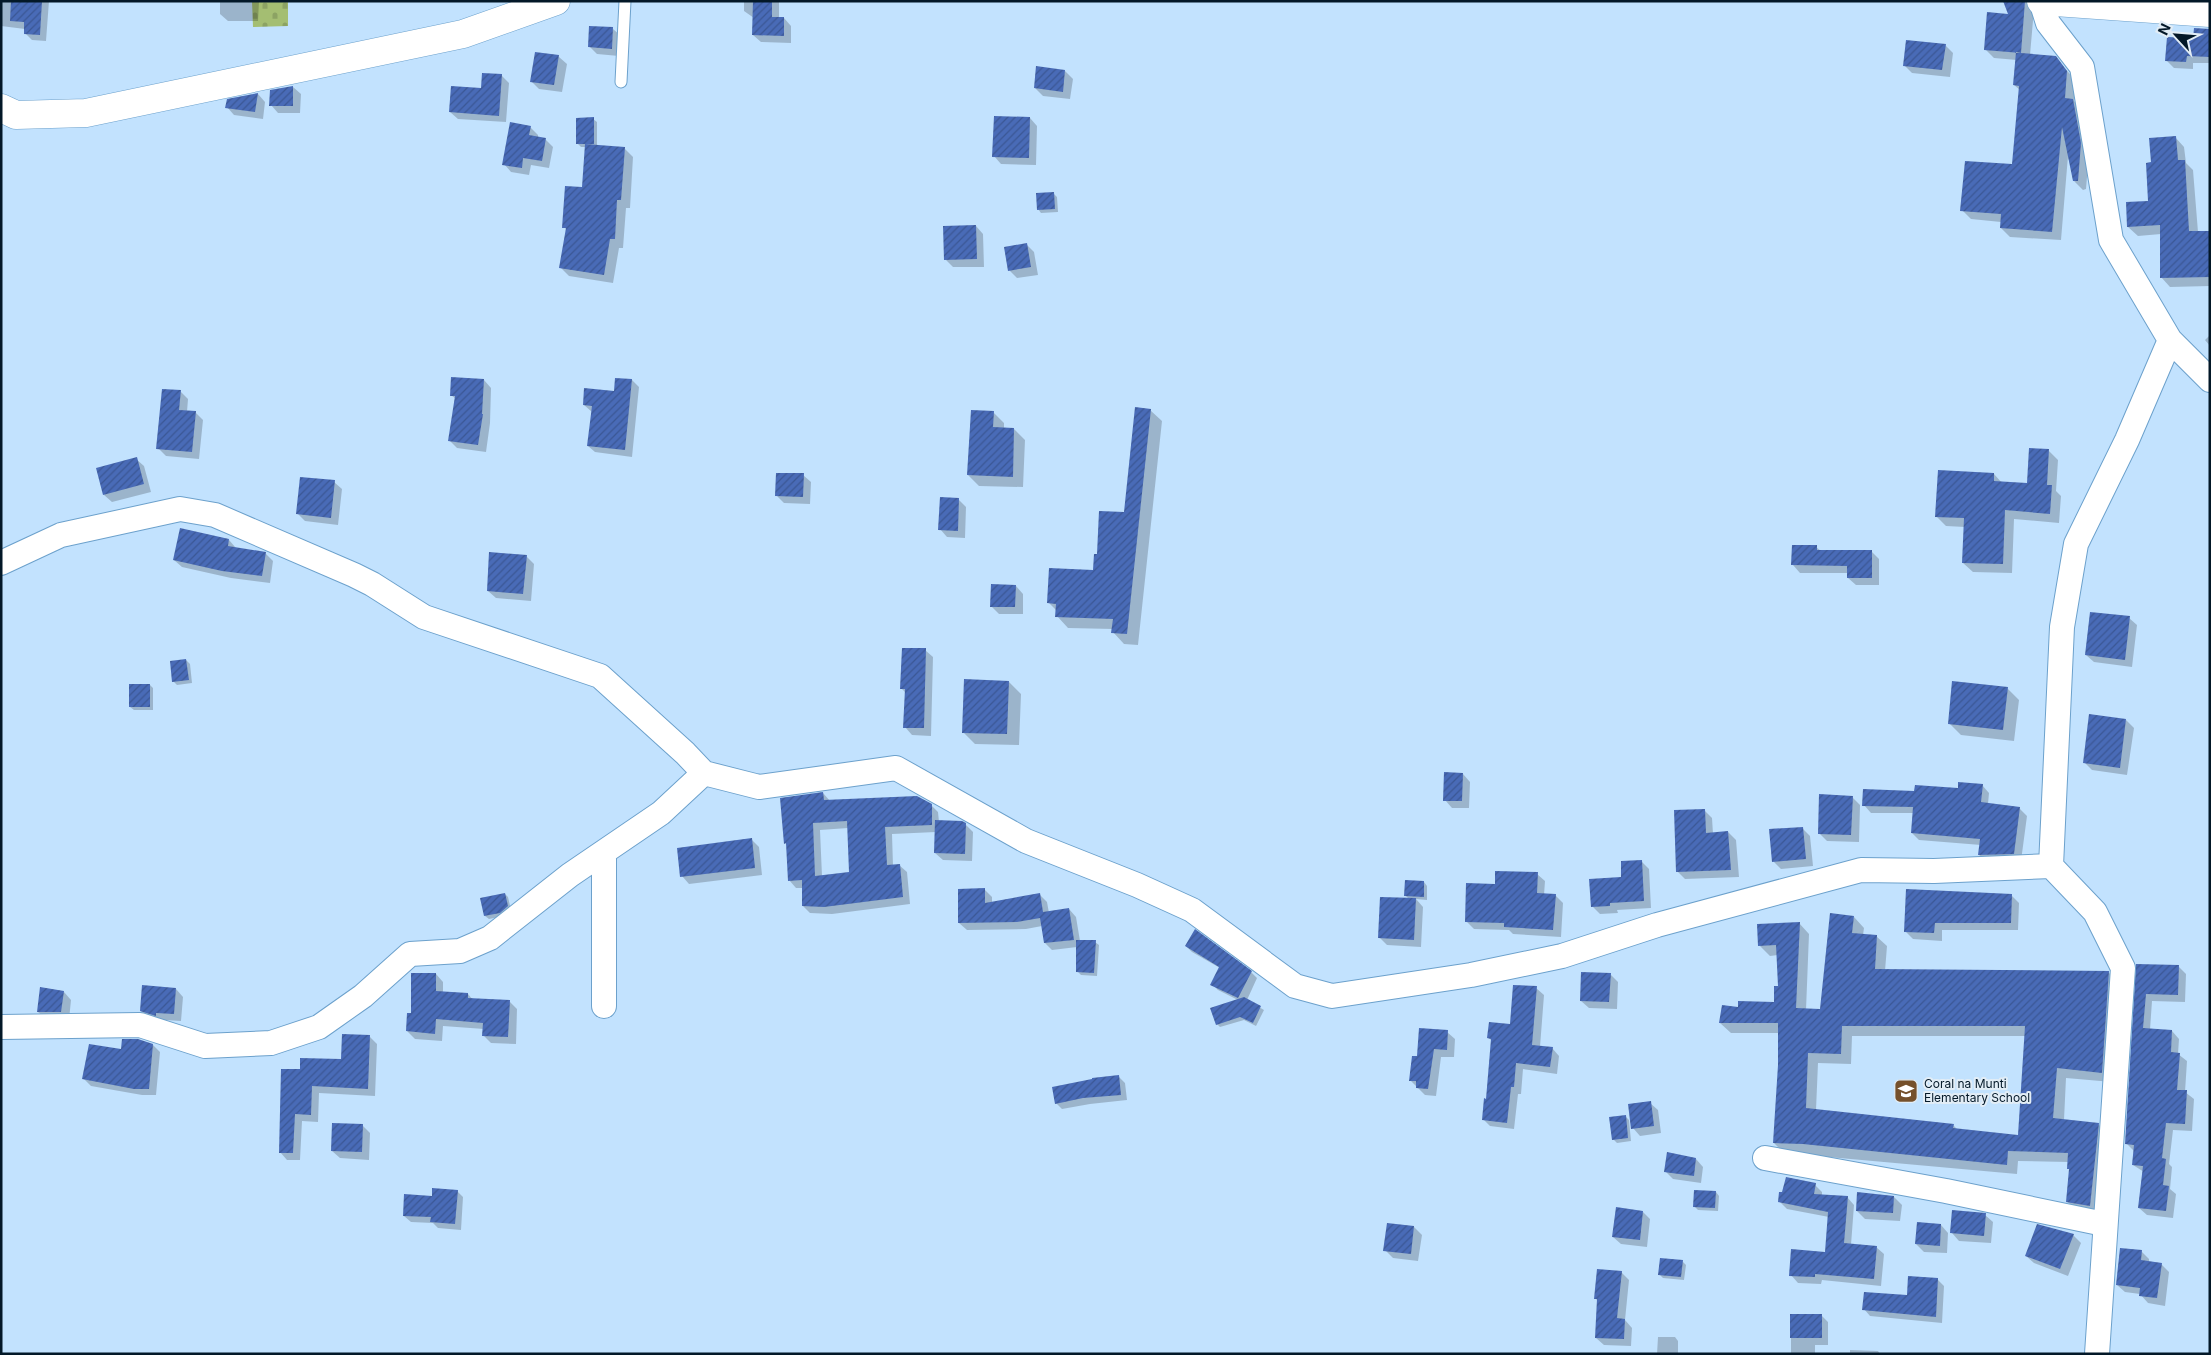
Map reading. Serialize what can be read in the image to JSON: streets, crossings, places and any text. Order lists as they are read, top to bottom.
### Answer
{
  "places": {
    "school or university": ["Coral na Munti Elementary School"]
  },
  "north": "top left"
}
